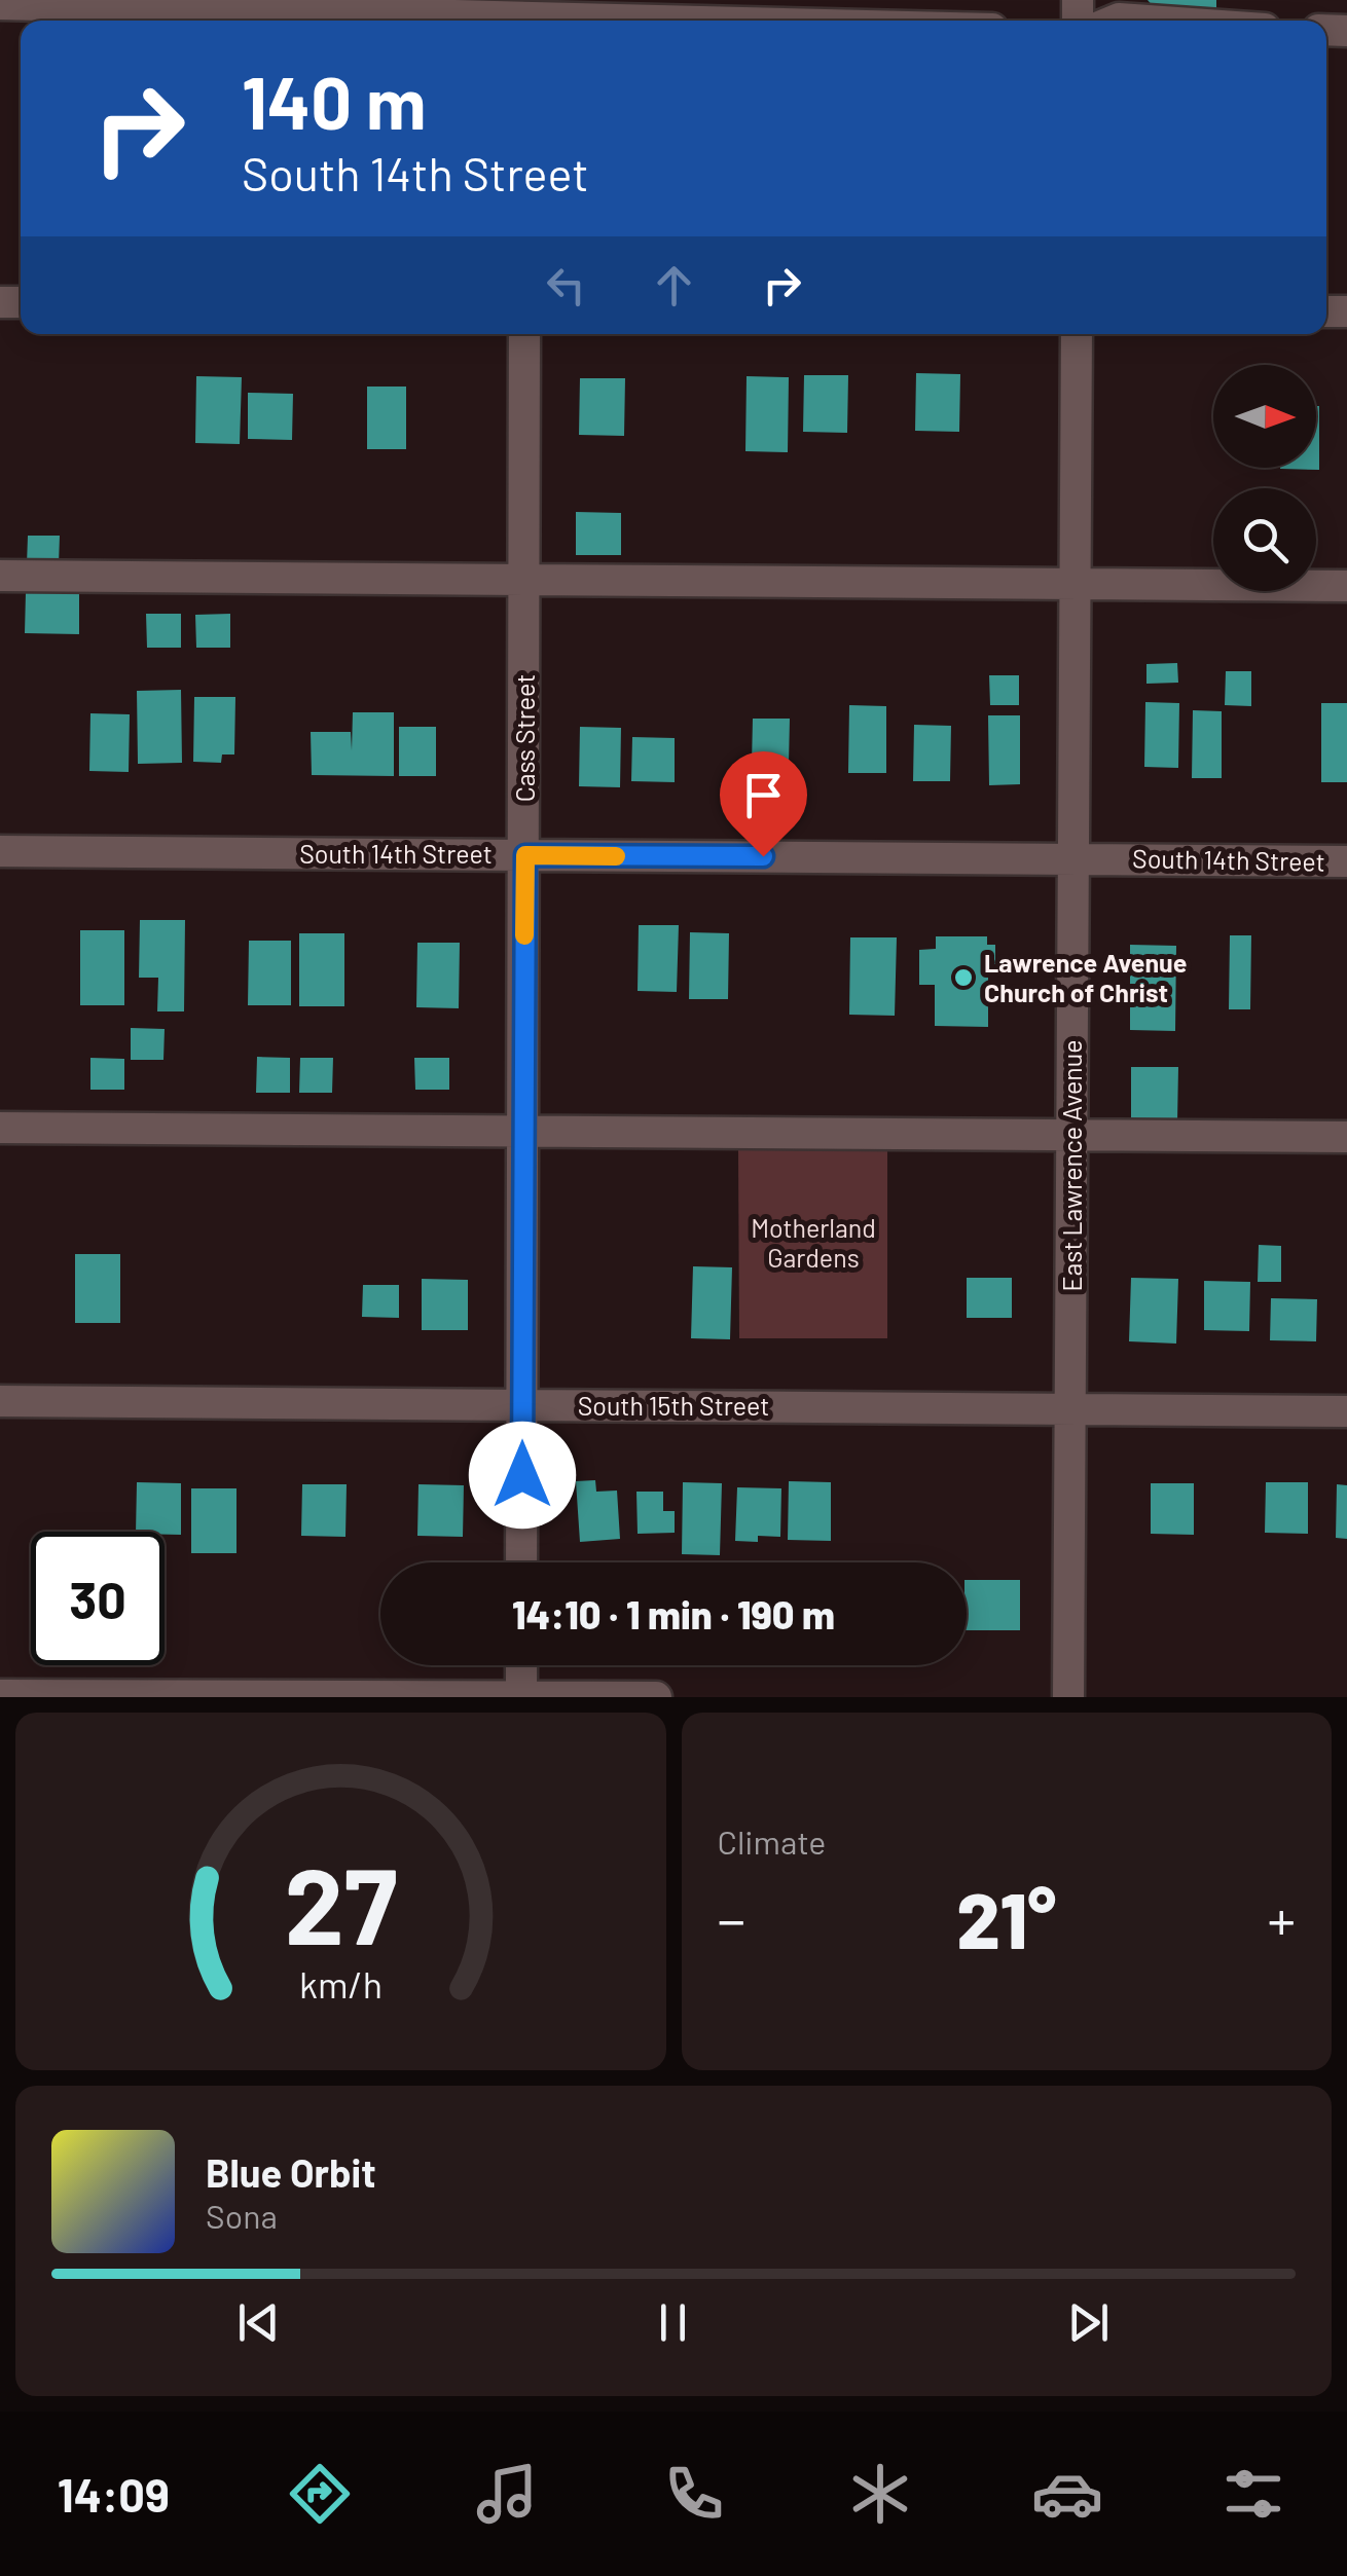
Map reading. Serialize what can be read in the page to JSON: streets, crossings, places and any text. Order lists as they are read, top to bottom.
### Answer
{
  "streets": {
    "street": [
      "Cass Street",
      "South 14th Street",
      "East Lawrence Avenue",
      "South 15th Street"
    ]
  },
  "crossings": [
    ["Cass Street", "South 14th Street"],
    ["Cass Street", "South 15th Street"],
    ["South 14th Street", "East Lawrence Avenue"],
    ["East Lawrence Avenue", "South 15th Street"]
  ],
  "parks": ["Motherland Gardens"],
  "places": ["Lawrence Avenue Church of Christ"],
  "north": "right",
  "page": {
    "turn": ["140 m", "South 14th Street"],
    "limit": "30",
    "trip": "14:10 · 1 min · 190 m",
    "tile": "Climate",
    "heat": ["−", "21°", "+"],
    "song": ["Blue Orbit", "Sona"],
    "tabs": "14:09",
    "gauge": ["27", "km/h"]
  }
}
